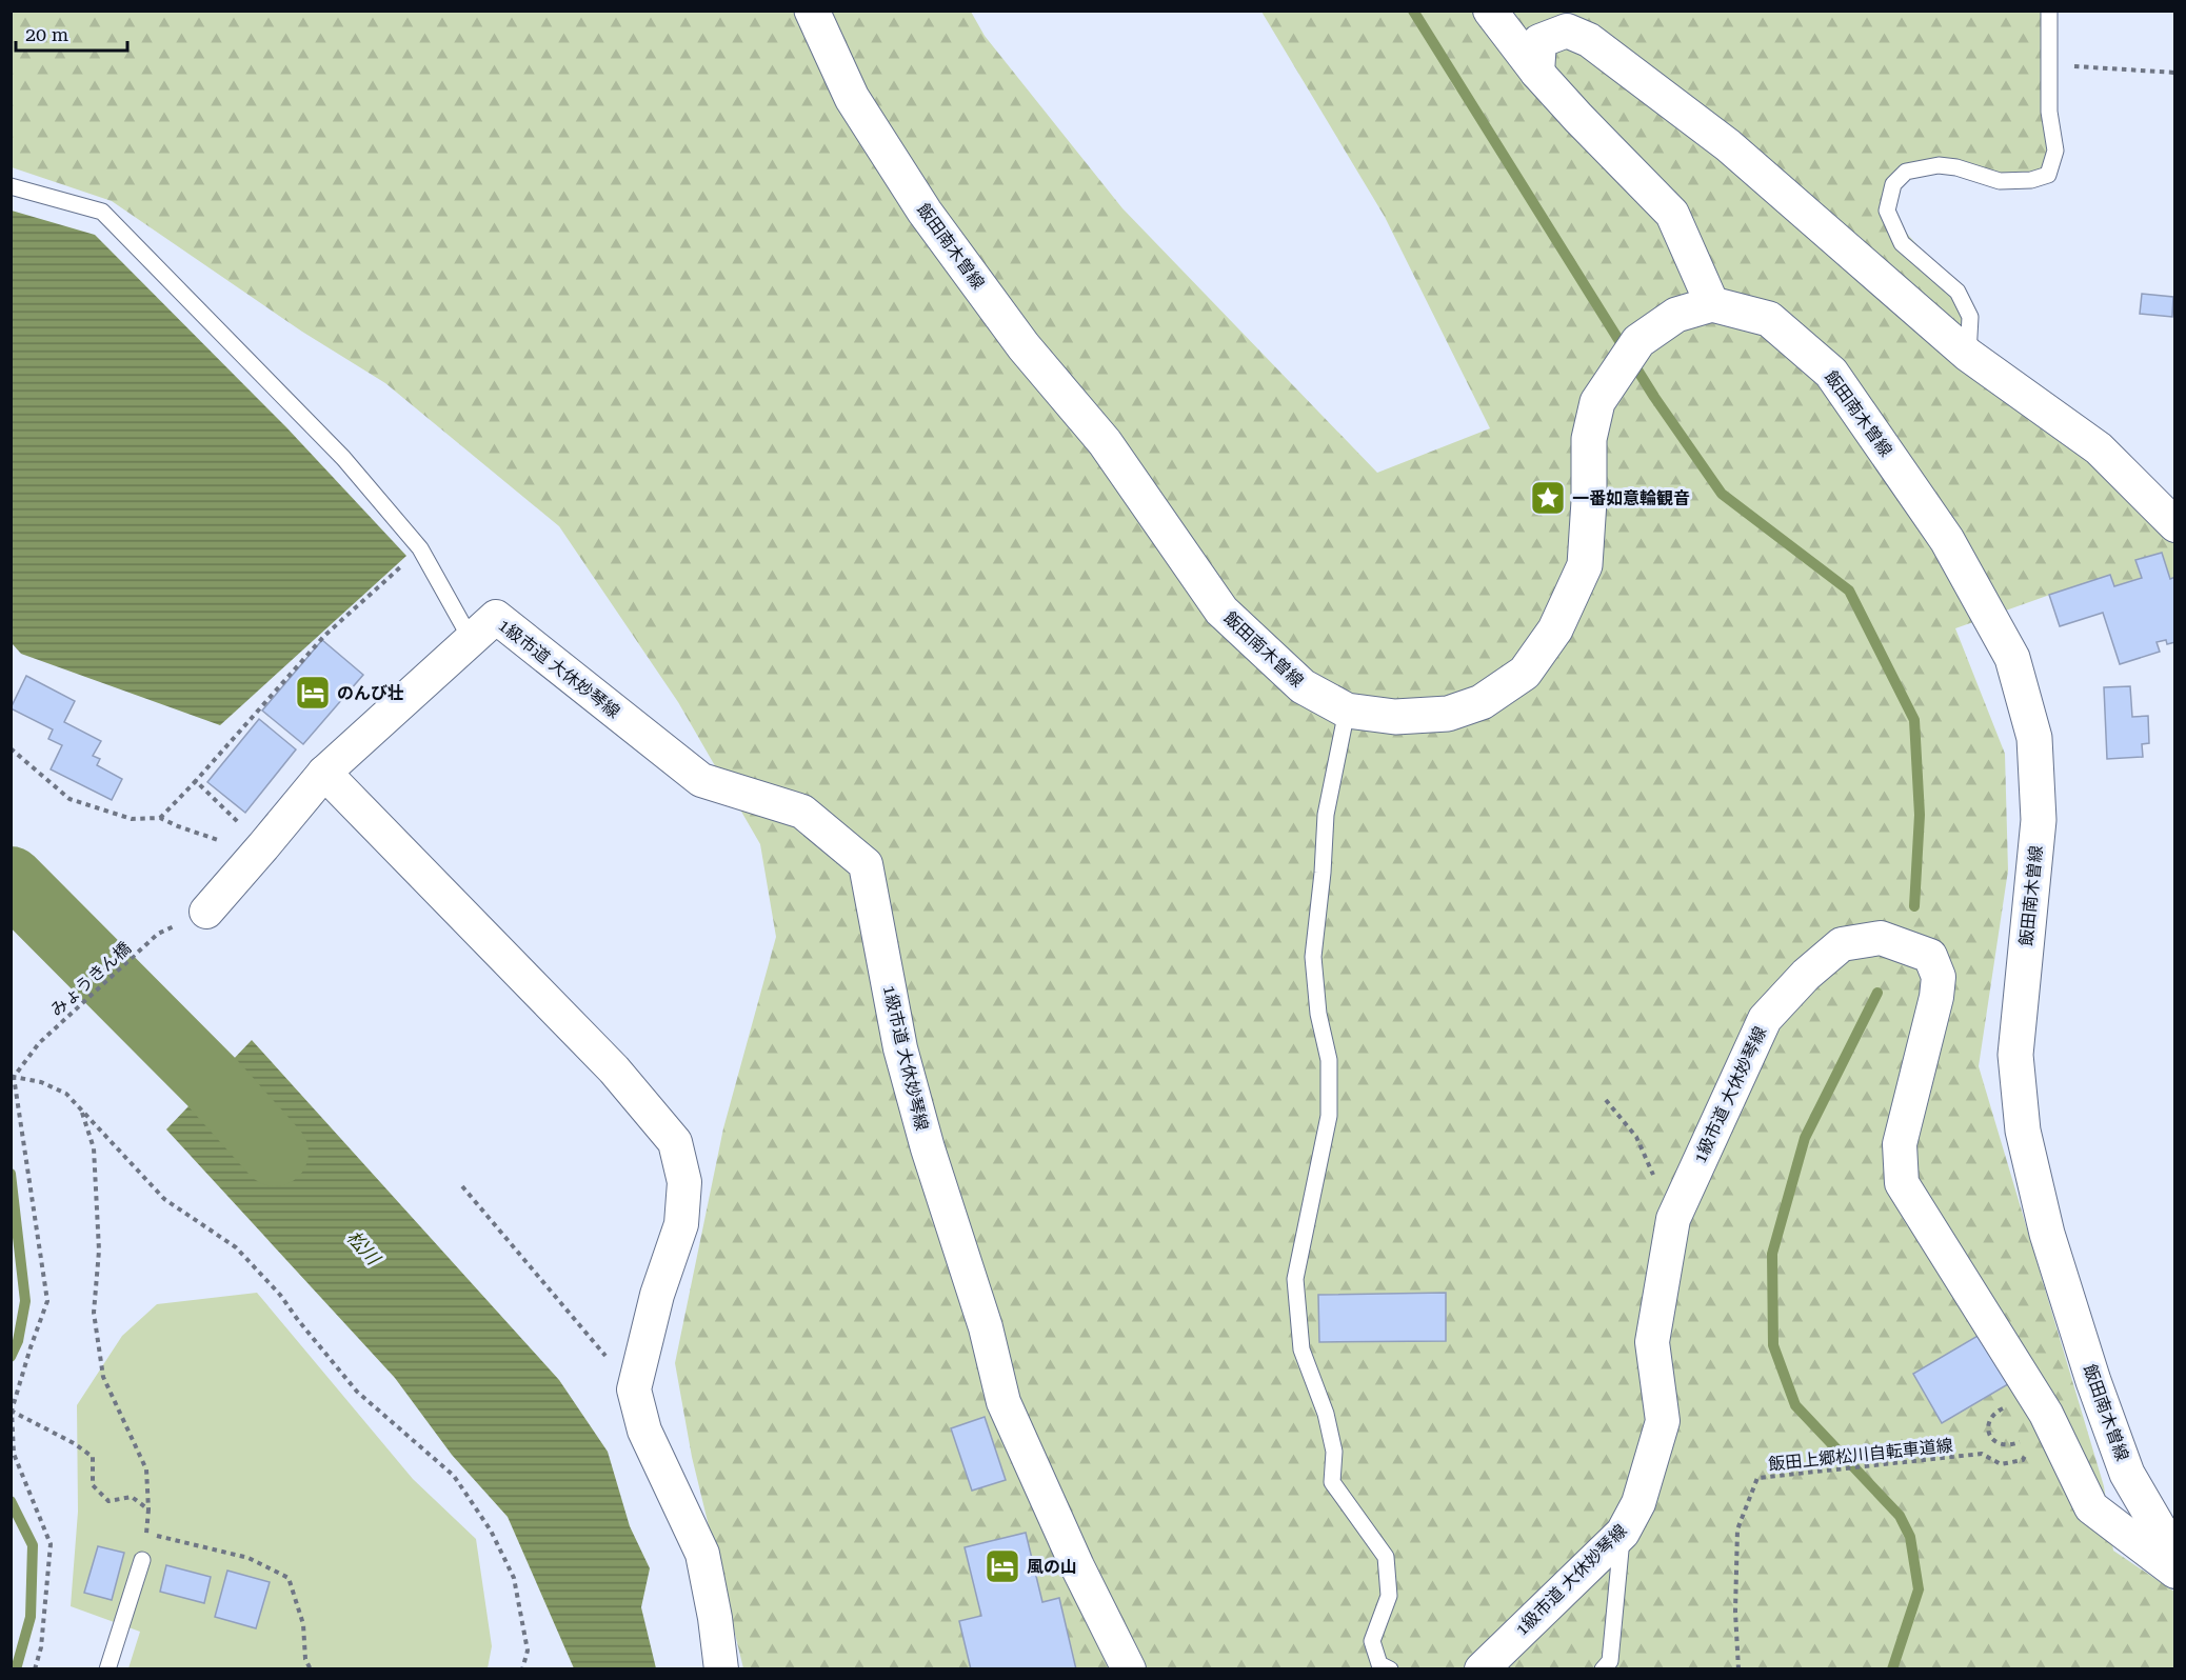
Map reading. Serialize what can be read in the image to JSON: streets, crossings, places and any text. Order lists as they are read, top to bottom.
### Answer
{
  "streets": {
    "main road": ["飯田南木曽線"],
    "street": ["1級市道 大休妙琴線"],
    "path": ["みょうきん橋", "飯田上郷松川自転車道線"]
  },
  "water": ["松川"],
  "places": {
    "place": ["一番如意輪観音"],
    "hotel": ["のんび壮", "風の山"]
  },
  "scale_bar": "20 m"
}
